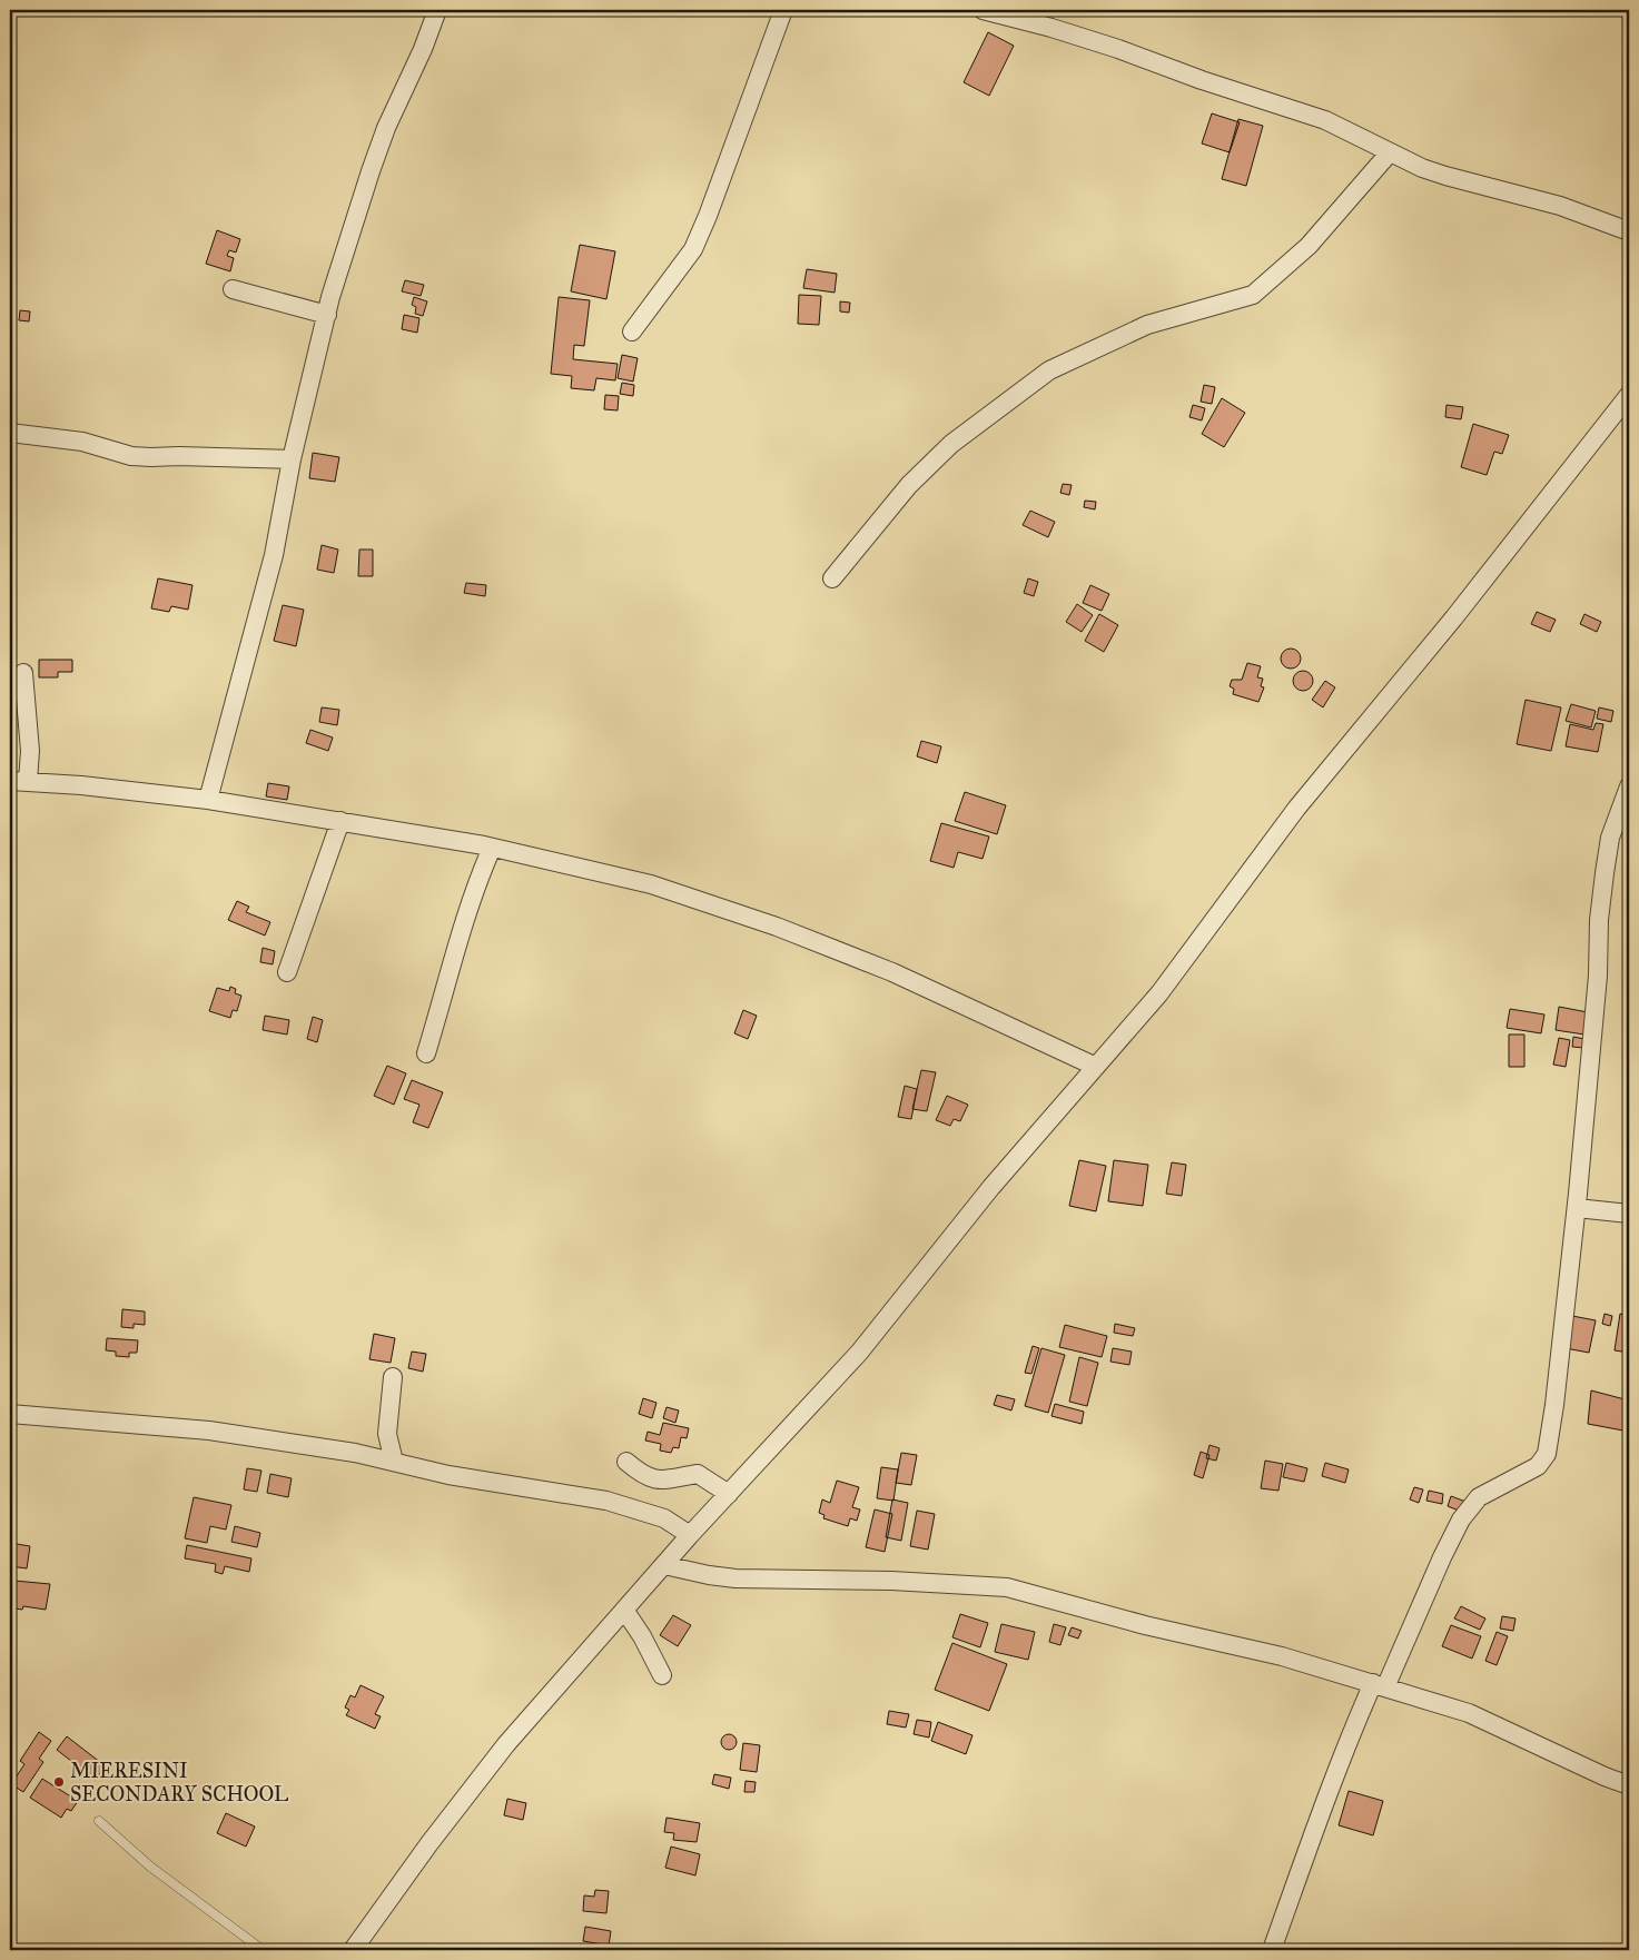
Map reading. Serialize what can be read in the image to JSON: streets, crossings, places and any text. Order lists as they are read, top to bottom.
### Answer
{
  "places": ["MIERESINI SECONDARY SCHOOL"]
}
